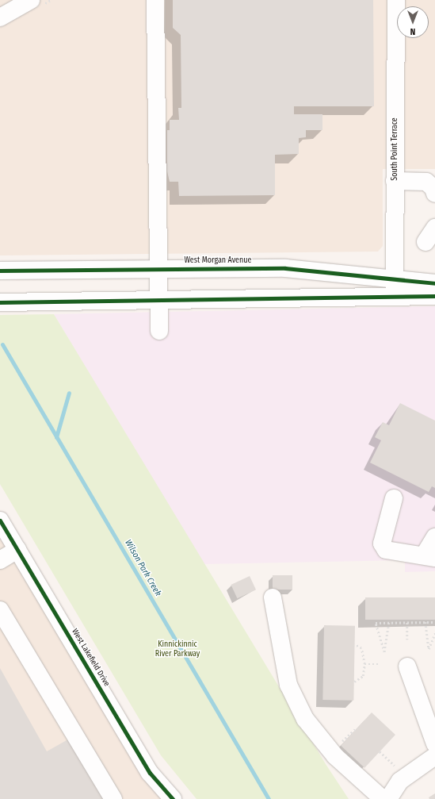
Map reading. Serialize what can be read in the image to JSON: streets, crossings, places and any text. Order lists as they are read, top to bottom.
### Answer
{
  "streets": {
    "street": ["South Point Terrace", "West Morgan Avenue", "West Lakefield Drive"]
  },
  "crossings": [
    ["South Point Terrace", "West Morgan Avenue"]
  ],
  "water": ["Wilson Park Creek"],
  "parks": ["Kinnickinnic River Parkway"],
  "north": "bottom"
}
